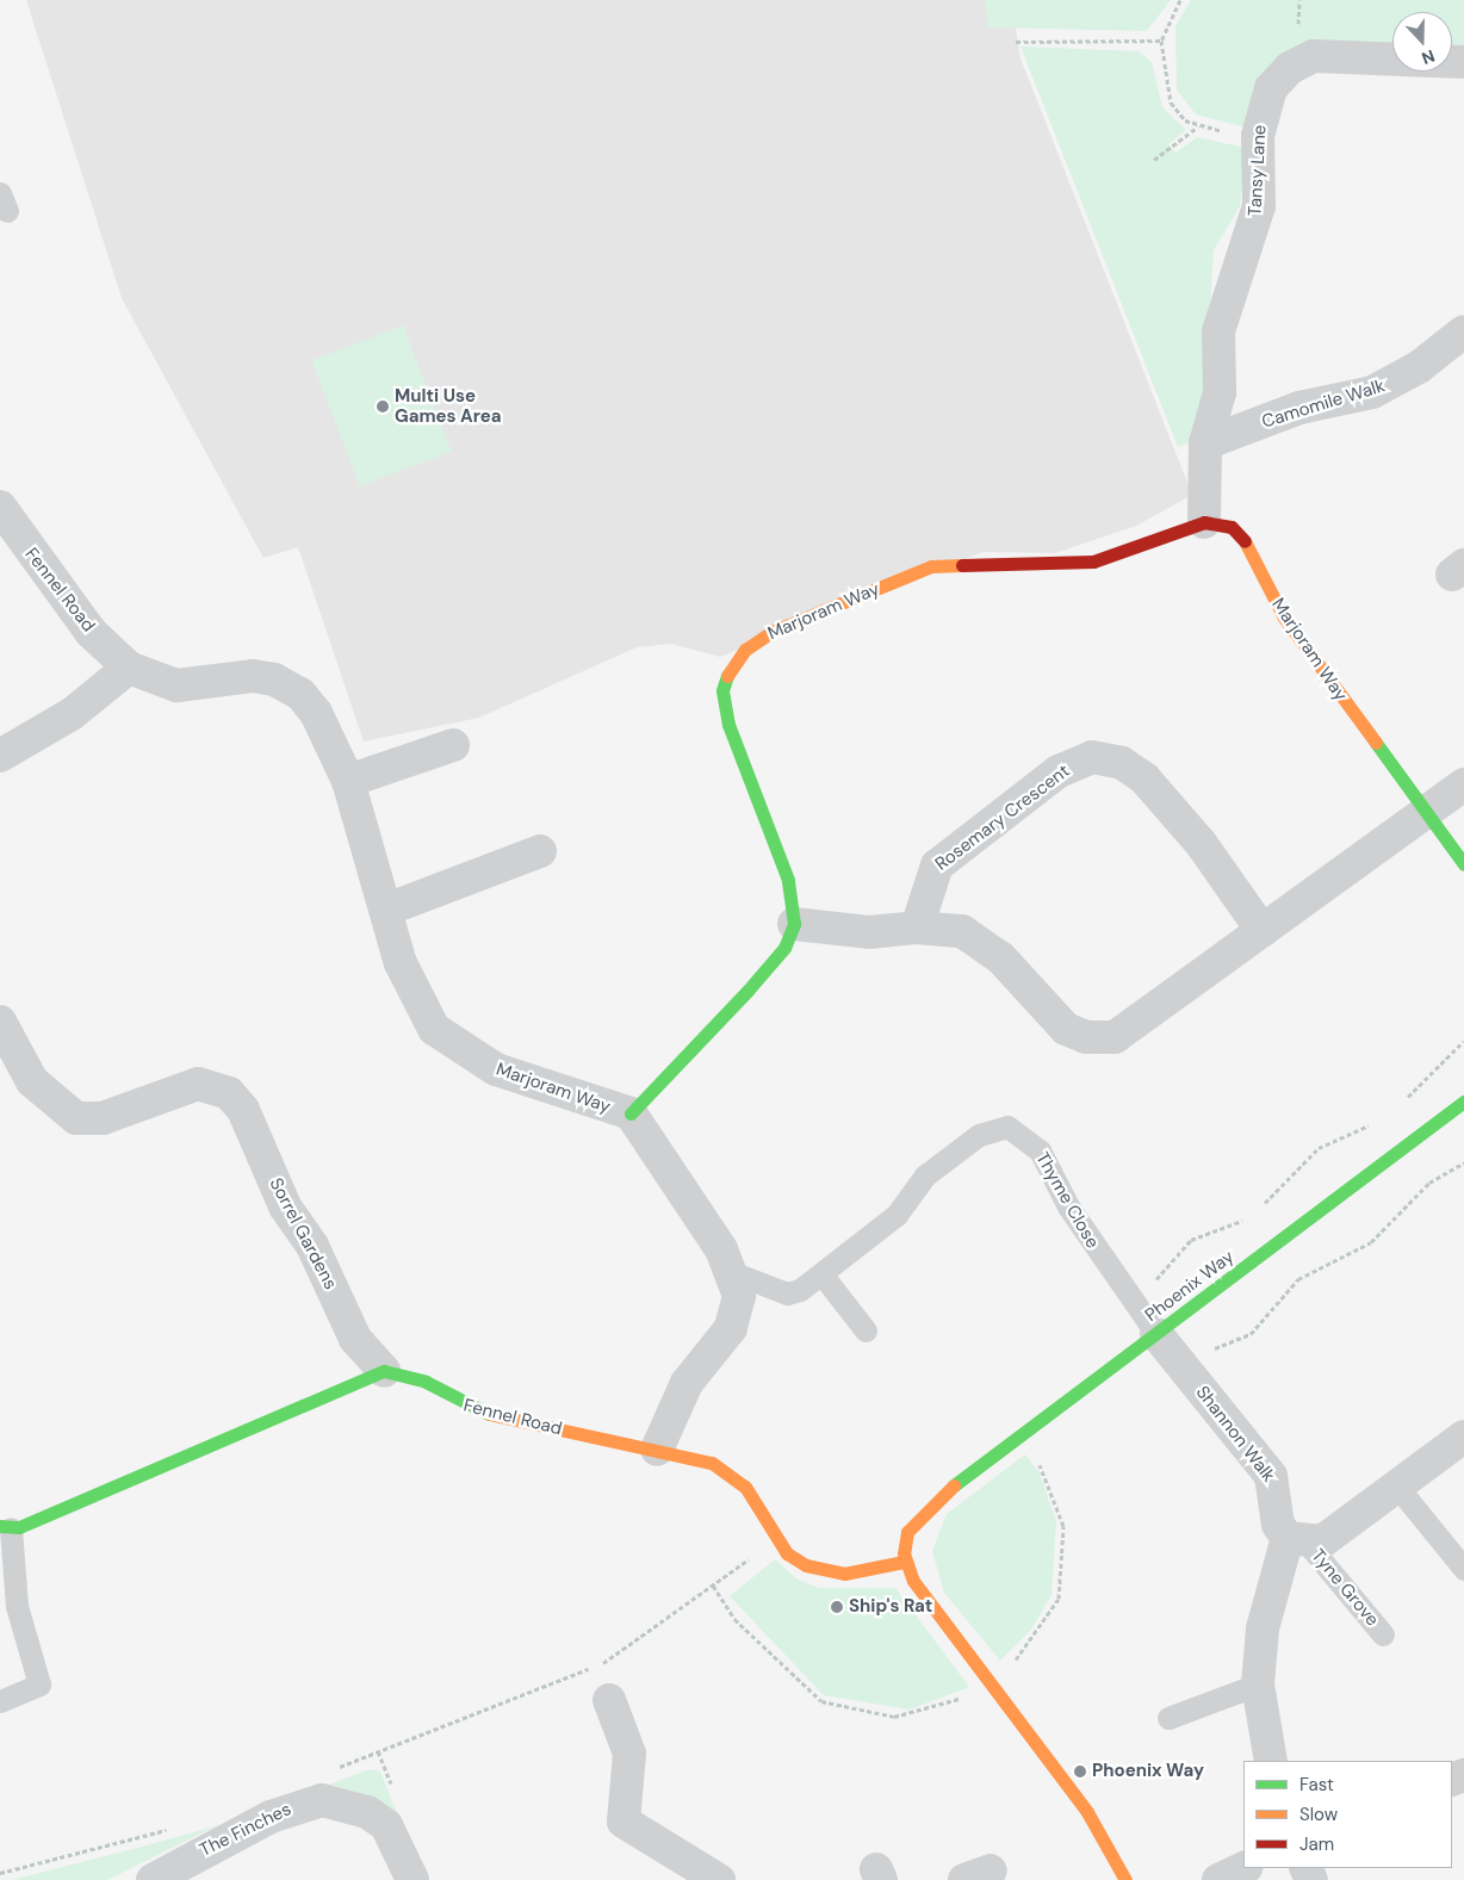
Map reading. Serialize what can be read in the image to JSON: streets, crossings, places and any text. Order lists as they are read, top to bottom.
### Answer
{
  "streets": {
    "street": [
      "Tansy Lane",
      "Camomile Walk",
      "Fennel Road",
      "Marjoram Way",
      "Rosemary Crescent",
      "Sorrel Gardens",
      "Phoenix Way",
      "Shannon Walk",
      "Tyne Grove",
      "The Finches"
    ],
    "lane": ["Thyme Close"]
  },
  "crossings": [
    ["Tansy Lane", "Camomile Walk"],
    ["Tansy Lane", "Marjoram Way"],
    ["Fennel Road", "Marjoram Way"],
    ["Fennel Road", "Sorrel Gardens"],
    ["Fennel Road", "Phoenix Way"],
    ["Thyme Close", "Phoenix Way"],
    ["Thyme Close", "Shannon Walk"],
    ["Phoenix Way", "Shannon Walk"],
    ["Shannon Walk", "Tyne Grove"]
  ],
  "places": ["Multi Use Games Area", "Ship's Rat", "Phoenix Way"],
  "legend": ["Fast", "Slow", "Jam"],
  "north": "bottom"
}
